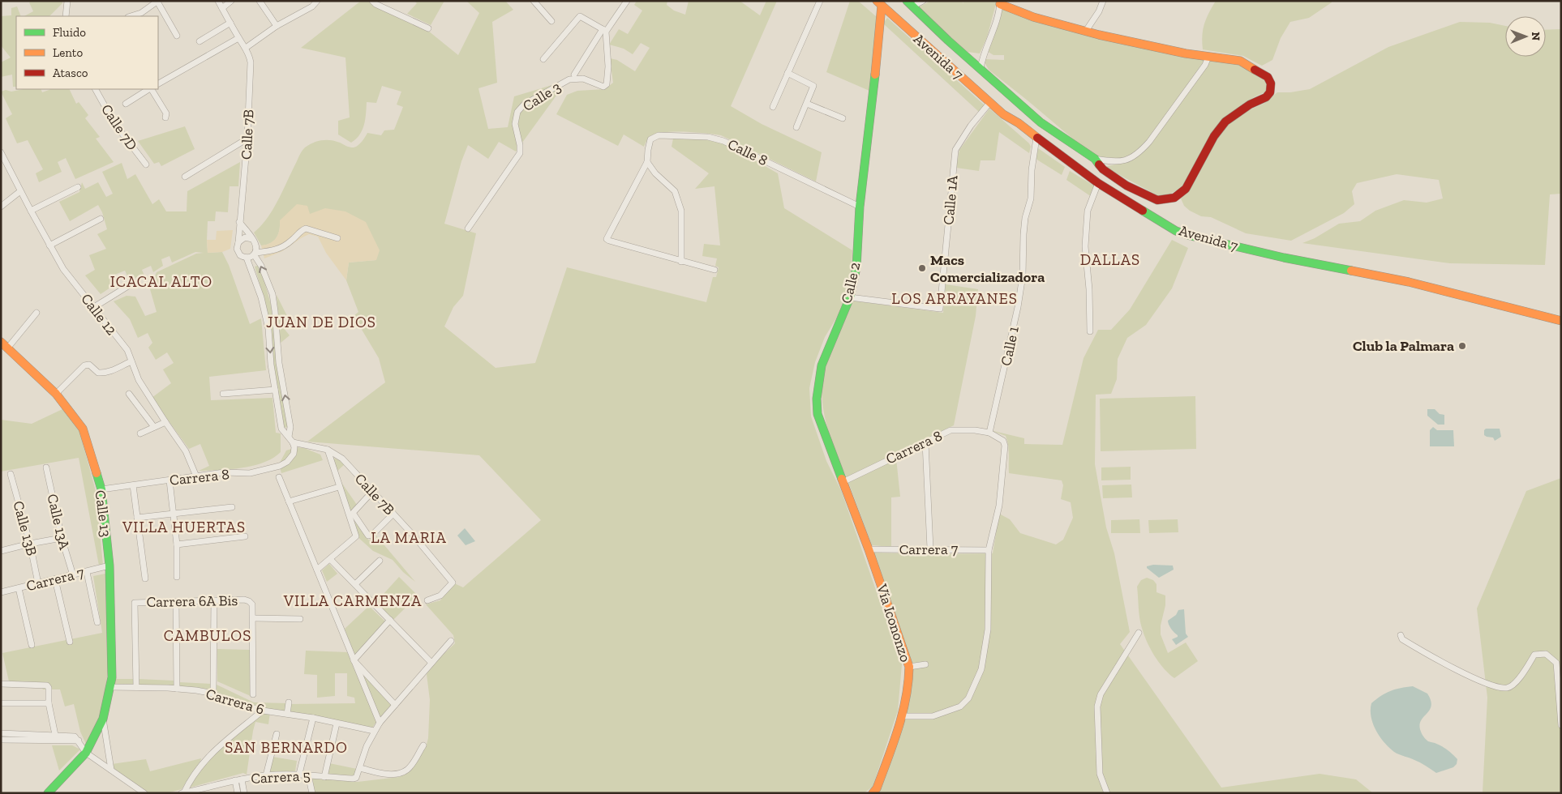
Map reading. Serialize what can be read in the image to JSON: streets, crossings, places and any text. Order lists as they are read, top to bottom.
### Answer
{
  "streets": {
    "main road": [
      "Avenida 7",
      "Calle 2",
      "Calle 13",
      "Vía Icononzo"
    ],
    "street": [
      "Calle 3",
      "Calle 7D",
      "Calle 7B",
      "Calle 8",
      "Calle 1A",
      "Calle 12",
      "Calle 1",
      "Carrera 8",
      "Calle 13A",
      "Calle 13B",
      "Carrera 7",
      "Carrera 6A Bis",
      "Carrera 6",
      "Carrera 5"
    ]
  },
  "crossings": [
    ["Avenida 7", "Calle 1A"],
    ["Avenida 7", "Calle 2"],
    ["Avenida 7", "Calle 1"],
    ["Calle 7B", "Carrera 8"],
    ["Calle 8", "Calle 2"],
    ["Calle 1A", "Calle 2"],
    ["Calle 2", "Carrera 8"],
    ["Calle 2", "Carrera 7"],
    ["Calle 2", "Vía Icononzo"],
    ["Calle 12", "Carrera 8"],
    ["Calle 1", "Carrera 8"],
    ["Carrera 8", "Calle 13"],
    ["Calle 13", "Carrera 7"],
    ["Calle 13", "Carrera 6"],
    ["Calle 13A", "Carrera 7"],
    ["Calle 13B", "Carrera 7"],
    ["Carrera 7", "Vía Icononzo"],
    ["Carrera 6A Bis", "Carrera 6"]
  ],
  "districts": [
    "DALLAS",
    "ICACAL ALTO",
    "LOS ARRAYANES",
    "JUAN DE DIOS",
    "VILLA HUERTAS",
    "LA MARIA",
    "VILLA CARMENZA",
    "CAMBULOS",
    "SAN BERNARDO"
  ],
  "places": ["Macs Comercializadora", "Club la Palmara"],
  "legend": ["Fluido", "Lento", "Atasco"],
  "north": "right"
}
